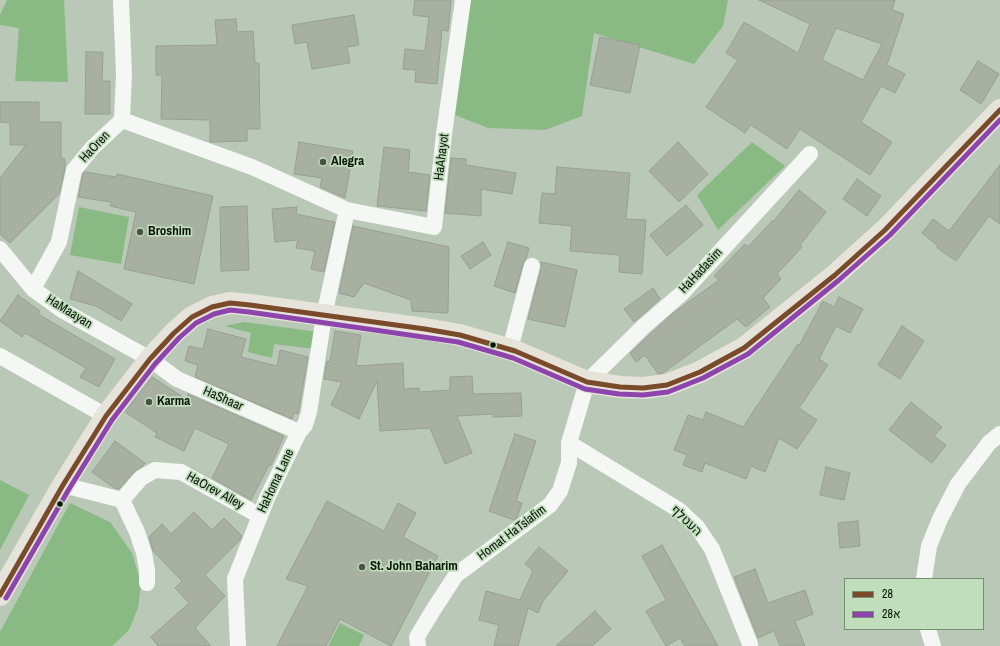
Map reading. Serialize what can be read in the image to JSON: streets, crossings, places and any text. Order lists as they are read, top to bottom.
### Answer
{
  "streets": {
    "street": [
      "HaOren",
      "HaAhayot",
      "HaHadasim",
      "HaMaayan",
      "HaShaar",
      "HaHoma Lane",
      "HaOrev Alley",
      "העטלף",
      "Homat HaTslafim"
    ]
  },
  "crossings": [
    ["HaOren", "HaAhayot"],
    ["HaOren", "HaMaayan"],
    ["HaHadasim", "Homat HaTslafim"],
    ["HaMaayan", "HaShaar"],
    ["HaShaar", "HaHoma Lane"],
    ["HaHoma Lane", "HaOrev Alley"],
    ["העטלף", "Homat HaTslafim"]
  ],
  "places": [
    "Alegra",
    "Broshim",
    "Karma",
    "St. John Baharim"
  ],
  "lines": ["transit line 28", "transit line 28א"],
  "legend": ["28", "28א"]
}
